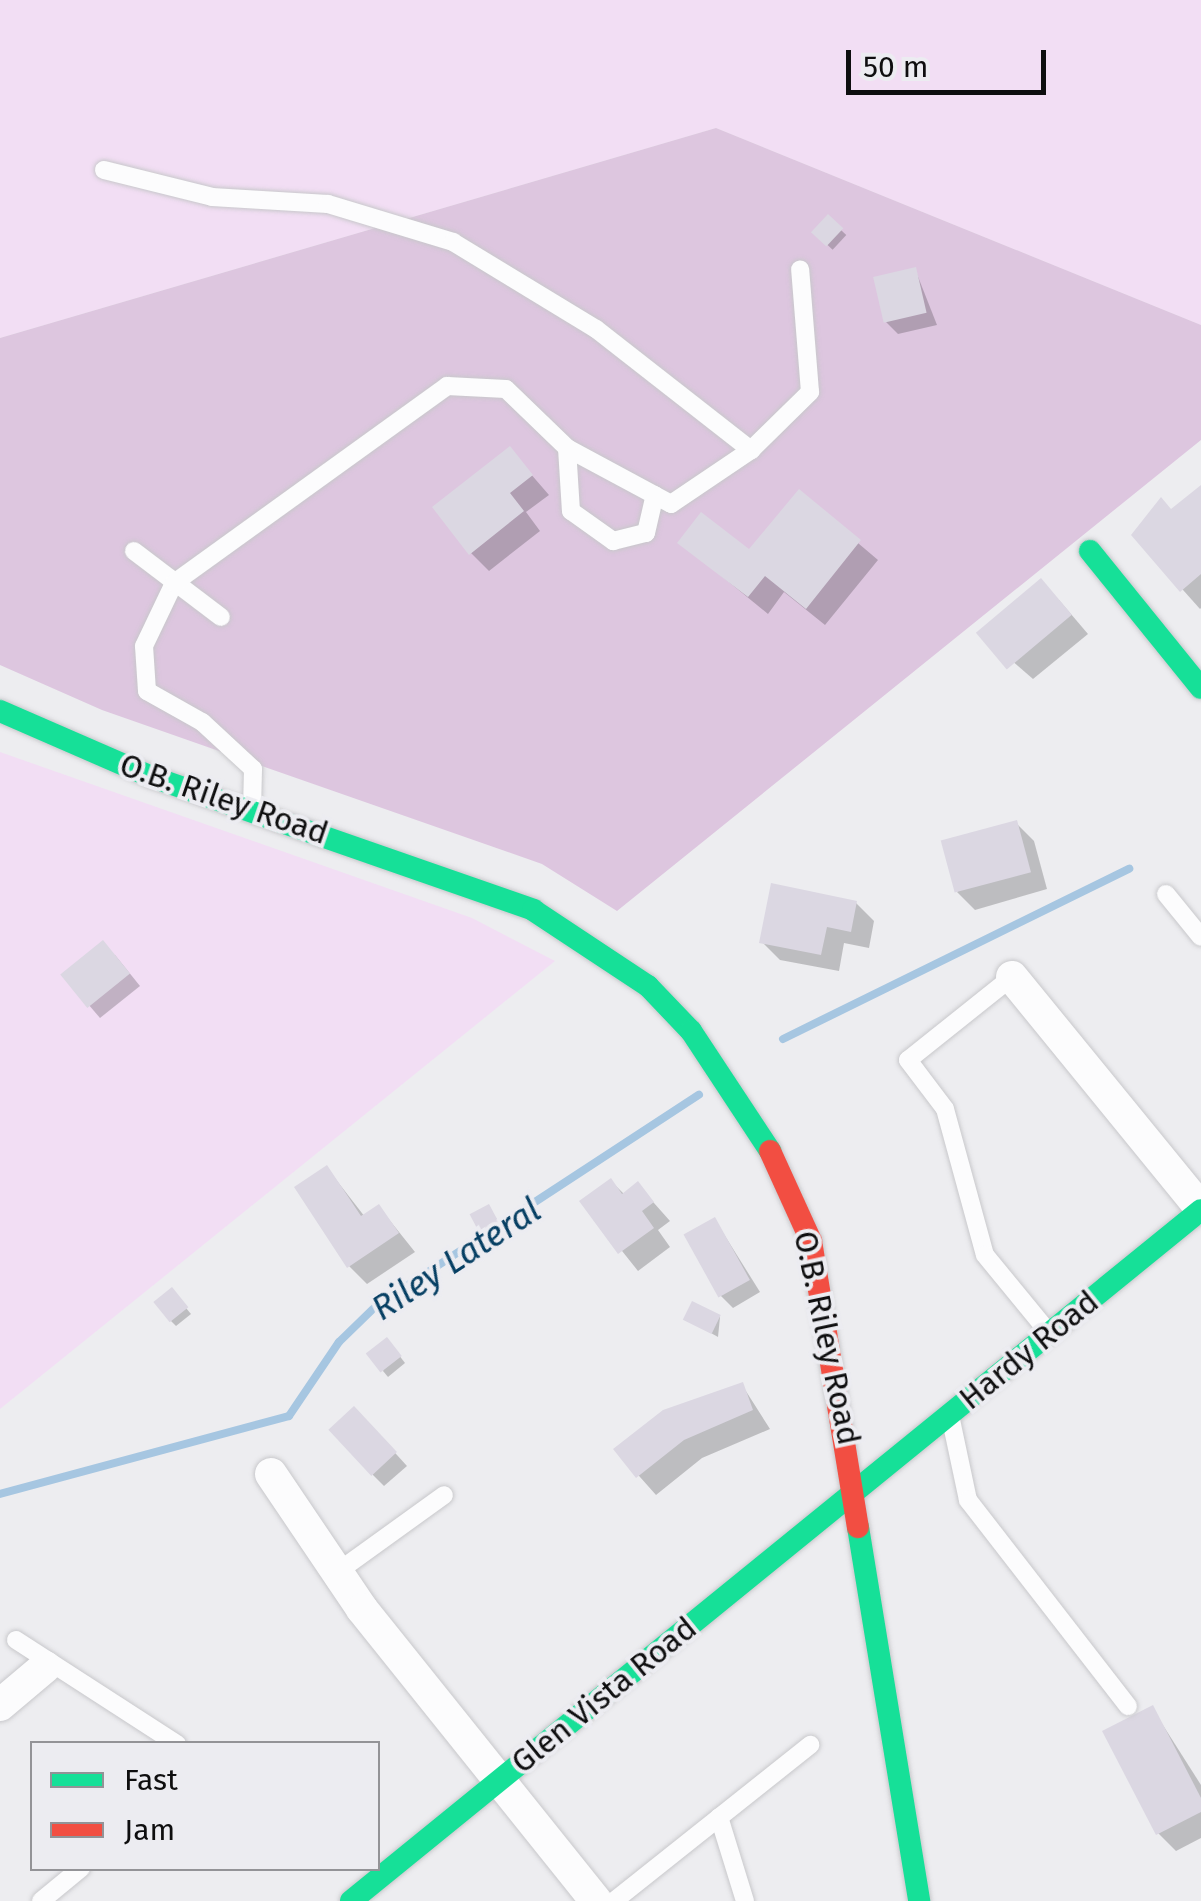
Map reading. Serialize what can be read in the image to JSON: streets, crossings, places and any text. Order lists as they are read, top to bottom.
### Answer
{
  "streets": {
    "street": ["O.B. Riley Road", "Hardy Road", "Glen Vista Road"]
  },
  "crossings": [
    ["O.B. Riley Road", "Hardy Road"],
    ["O.B. Riley Road", "Glen Vista Road"],
    ["Hardy Road", "Glen Vista Road"]
  ],
  "water": ["Riley Lateral"],
  "legend": ["Fast", "Jam"],
  "scale_bar": "50 m"
}
